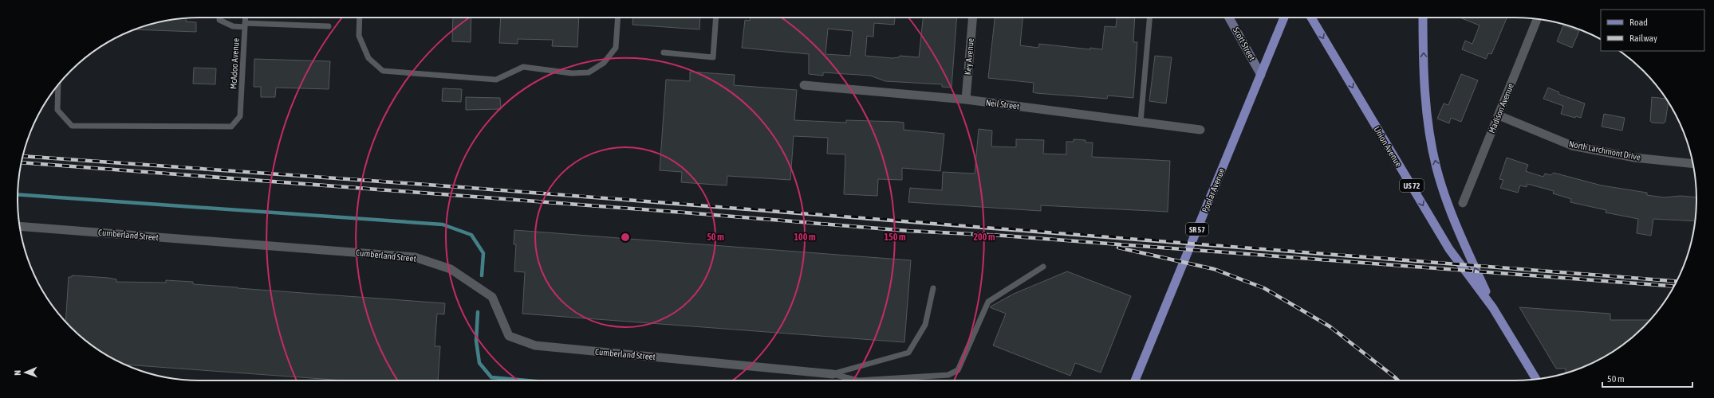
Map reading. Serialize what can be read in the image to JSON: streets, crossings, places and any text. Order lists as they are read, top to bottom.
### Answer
{
  "streets": {
    "main road": [
      "Scott Street",
      "Union Avenue",
      "US 72",
      "Poplar Avenue",
      "SR 57"
    ],
    "street": [
      "Key Avenue",
      "Neil Street",
      "Madison Avenue",
      "North Larchmont Drive",
      "Cumberland Street"
    ],
    "lane": ["McAdoo Avenue"]
  },
  "crossings": [
    ["Scott Street", "Poplar Avenue"],
    ["Key Avenue", "Neil Street"],
    ["Madison Avenue", "North Larchmont Drive"],
    ["Union Avenue", "US 72"]
  ],
  "legend": ["Road", "Railway"],
  "scale_bar": "50 m",
  "north": "left",
  "rings": [
    "50 m",
    "100 m",
    "150 m",
    "200 m"
  ]
}
